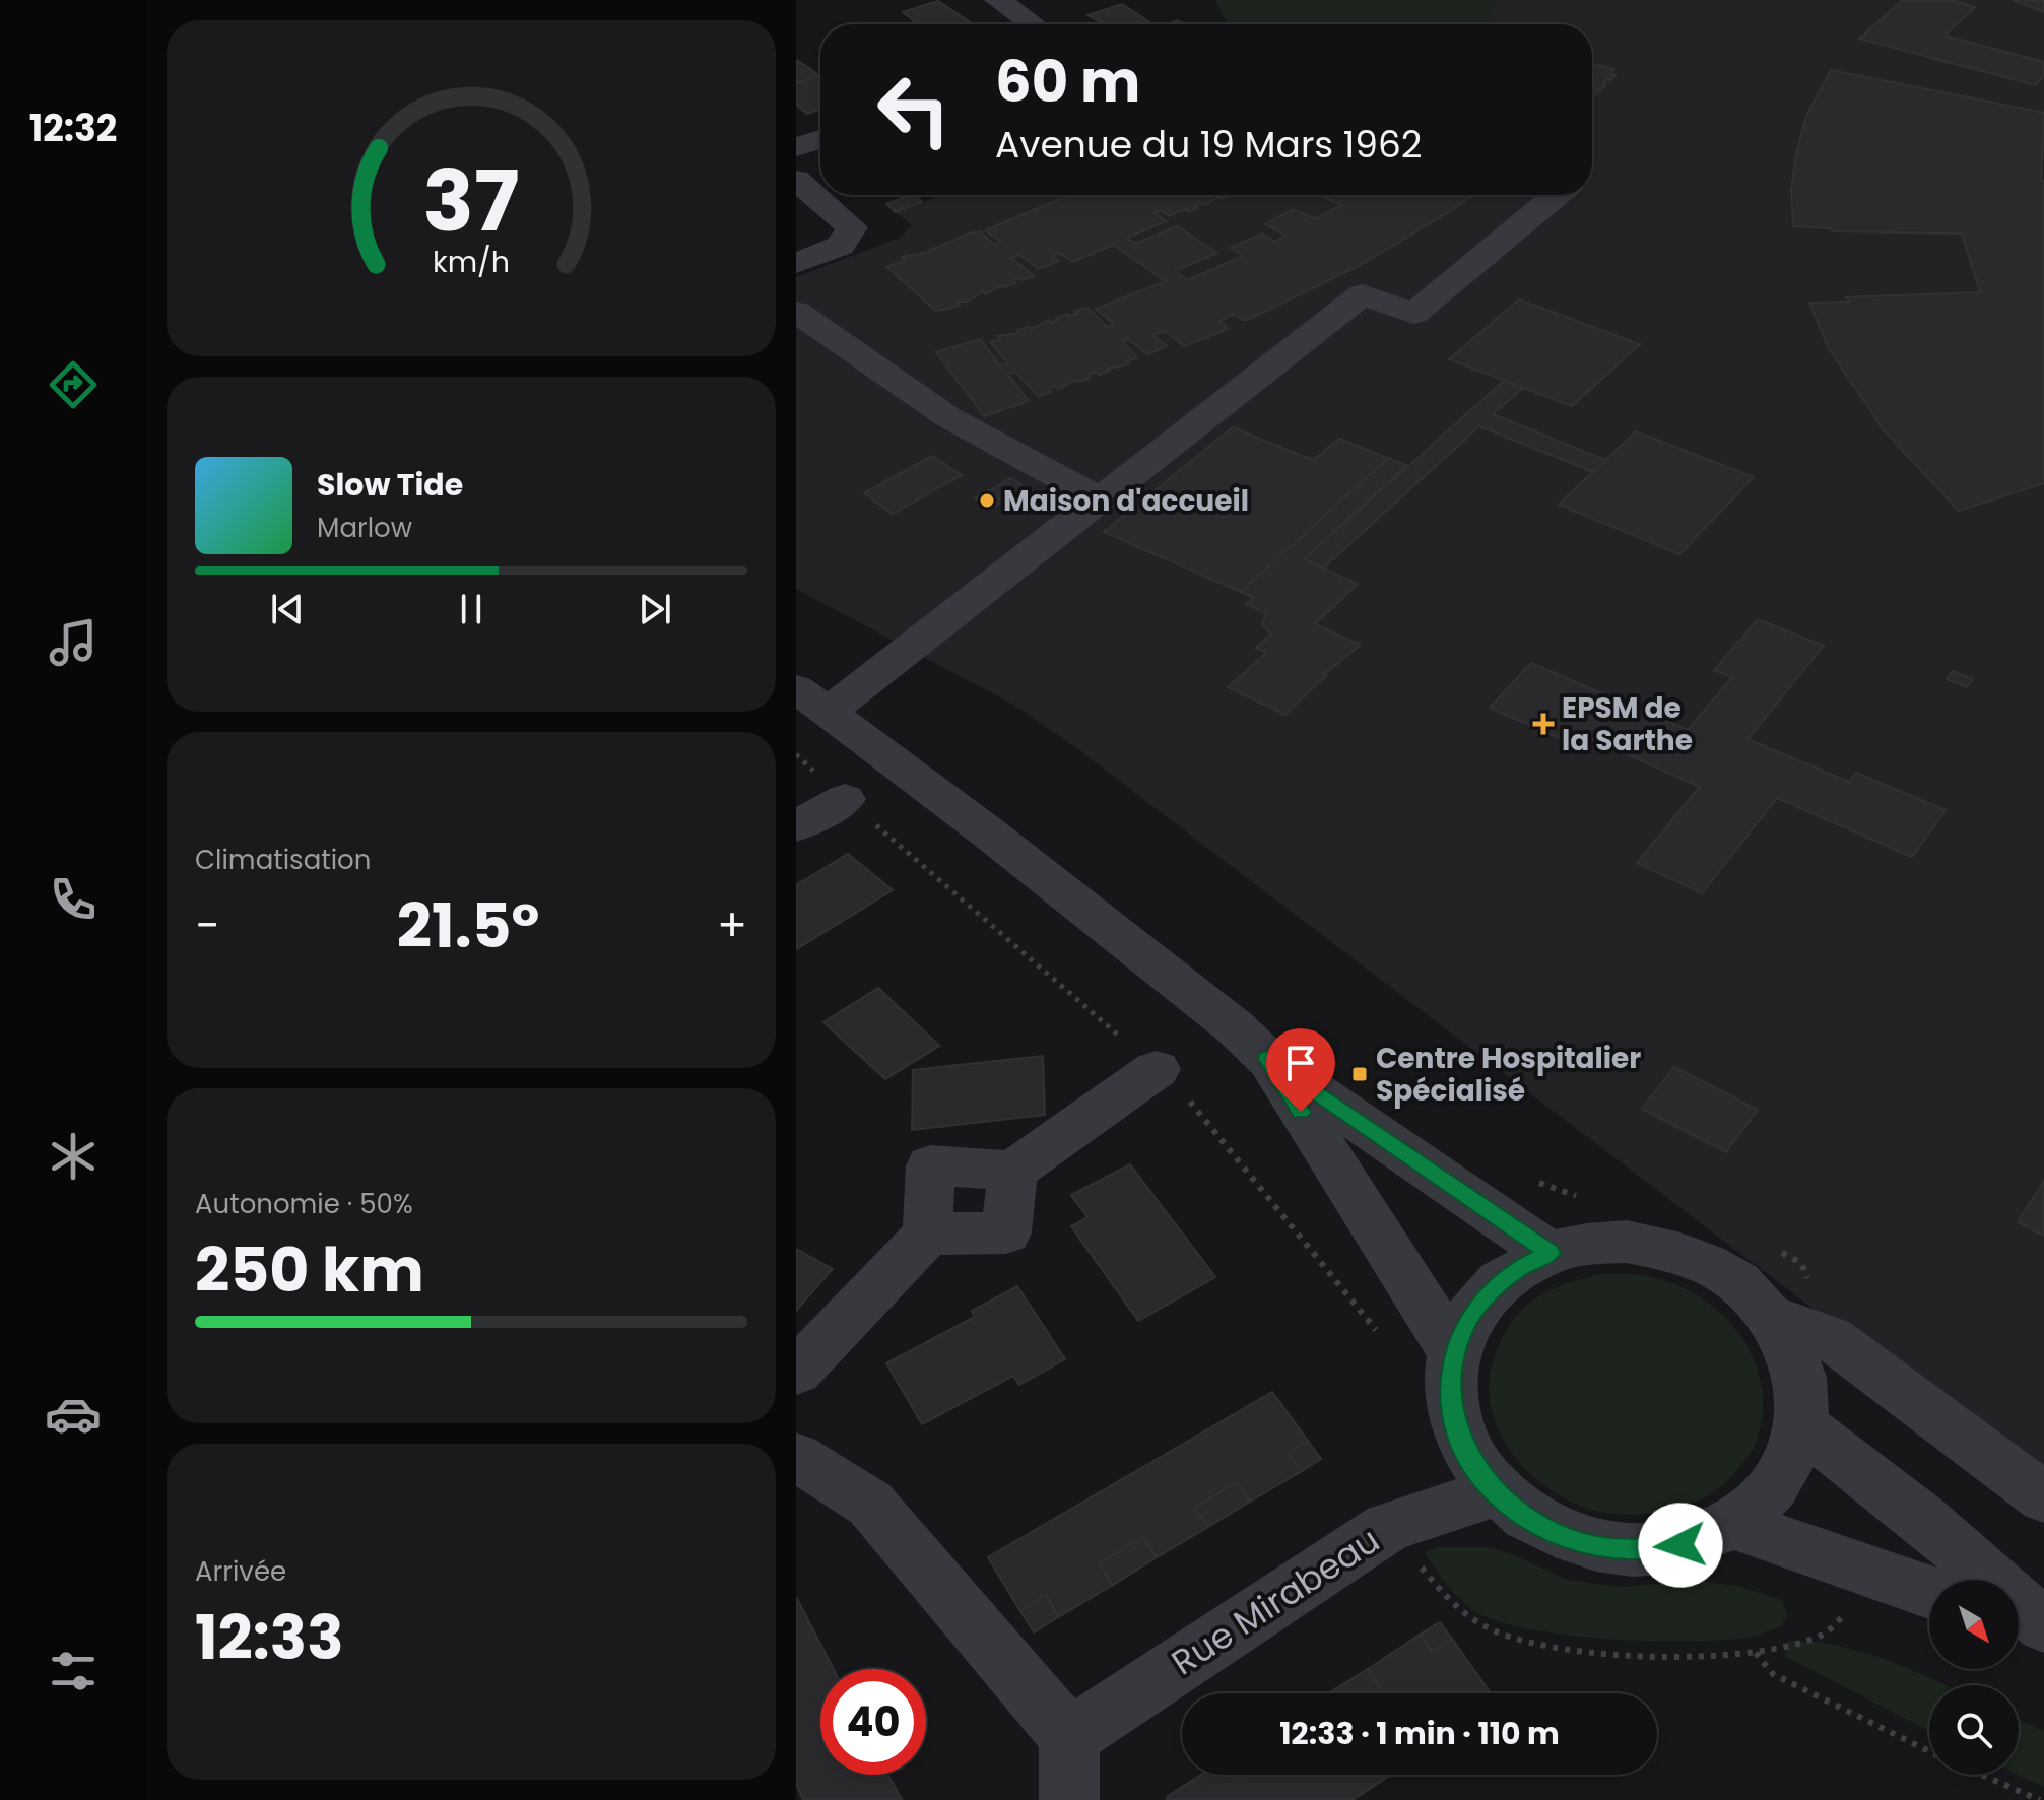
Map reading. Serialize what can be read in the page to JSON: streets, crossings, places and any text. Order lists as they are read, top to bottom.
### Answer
{
  "streets": {
    "street": ["Rue Mirabeau"]
  },
  "places": {
    "other": ["Maison d'accueil"],
    "health": ["EPSM de la Sarthe"],
    "transit": ["Centre Hospitalier Spécialisé"]
  },
  "north": "bottom right",
  "page": {
    "tabs": "12:32",
    "turn": ["60 m", "Avenue du 19 Mars 1962"],
    "song": ["Slow Tide", "Marlow"],
    "tile": [
      "Climatisation",
      ["Autonomie · 50%", "250 km"],
      ["Arrivée", "12:33"]
    ],
    "heat": ["−", "21.5°", "+"],
    "limit": "40",
    "trip": "12:33 · 1 min · 110 m",
    "gauge": ["37", "km/h"]
  }
}
